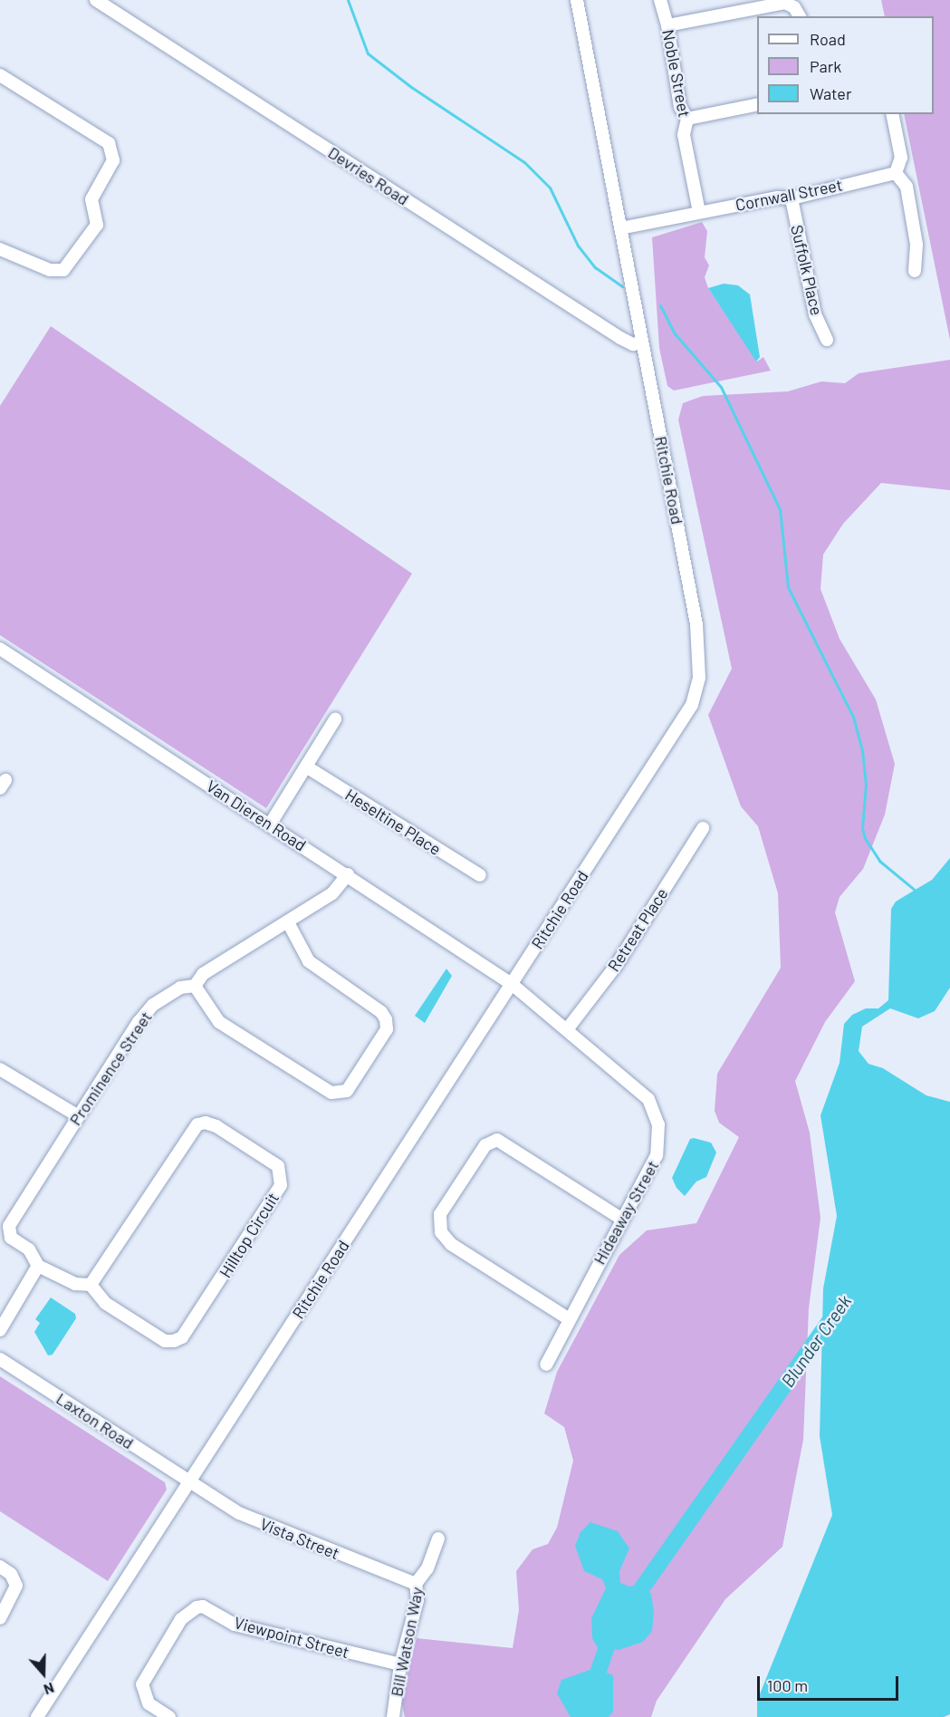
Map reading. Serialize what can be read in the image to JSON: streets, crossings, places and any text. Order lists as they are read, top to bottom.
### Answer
{
  "streets": {
    "street": [
      "Noble Street",
      "Devries Road",
      "Cornwall Street",
      "Suffolk Place",
      "Ritchie Road",
      "Van Dieren Road",
      "Heseltine Place",
      "Retreat Place",
      "Prominence Street",
      "Hideaway Street",
      "Hilltop Circuit",
      "Laxton Road",
      "Vista Street",
      "Viewpoint Street",
      "Bill Watson Way"
    ]
  },
  "crossings": [
    ["Noble Street", "Cornwall Street"],
    ["Devries Road", "Ritchie Road"],
    ["Cornwall Street", "Suffolk Place"],
    ["Cornwall Street", "Ritchie Road"],
    ["Ritchie Road", "Van Dieren Road"],
    ["Ritchie Road", "Hideaway Street"],
    ["Ritchie Road", "Laxton Road"],
    ["Ritchie Road", "Vista Street"],
    ["Van Dieren Road", "Prominence Street"],
    ["Van Dieren Road", "Hideaway Street"],
    ["Retreat Place", "Hideaway Street"],
    ["Laxton Road", "Vista Street"],
    ["Vista Street", "Bill Watson Way"],
    ["Viewpoint Street", "Bill Watson Way"]
  ],
  "water": ["Blunder Creek"],
  "legend": ["Road", "Park", "Water"],
  "scale_bar": "100 m",
  "north": "bottom"
}
